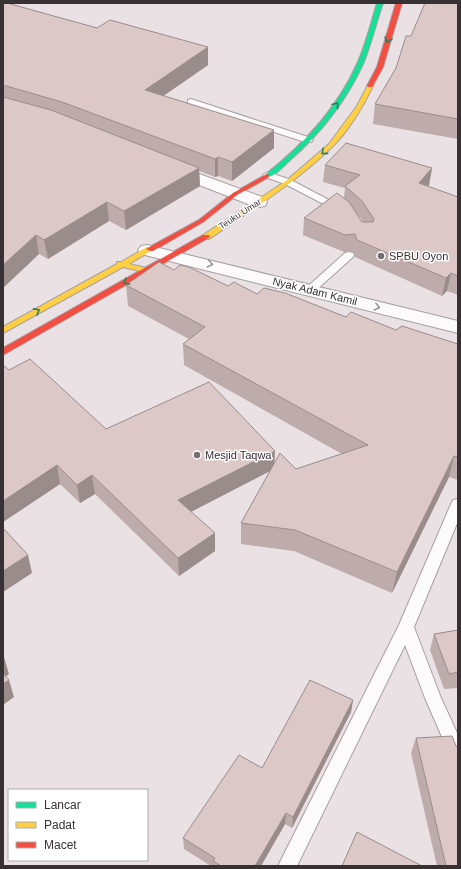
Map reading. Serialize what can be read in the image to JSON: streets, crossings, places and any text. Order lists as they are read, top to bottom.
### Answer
{
  "streets": {
    "main road": ["Teuku Umar"],
    "street": ["Nyak Adam Kamil"]
  },
  "crossings": [
    ["Teuku Umar", "Nyak Adam Kamil"]
  ],
  "one_way": ["Nyak Adam Kamil"],
  "places": ["SPBU Oyon", "Mesjid Taqwa"],
  "legend": ["Lancar", "Padat", "Macet"]
}
